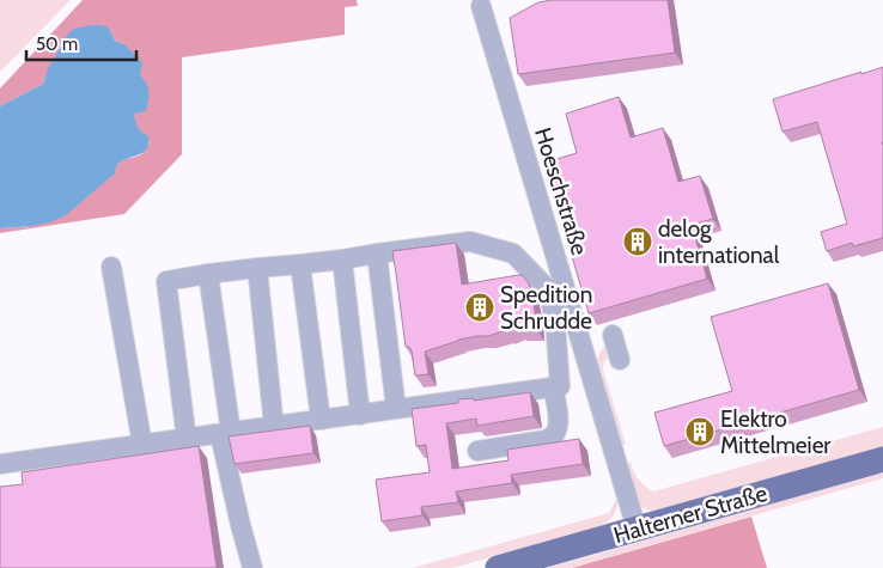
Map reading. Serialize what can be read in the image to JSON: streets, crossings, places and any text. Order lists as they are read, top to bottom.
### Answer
{
  "streets": {
    "main road": ["Halterner Straße"],
    "street": ["Hoeschstraße"]
  },
  "crossings": [
    ["Hoeschstraße", "Halterner Straße"]
  ],
  "places": {
    "building": ["delog international", "Spedition Schrudde", "Elektro Mittelmeier"]
  },
  "scale_bar": "50 m"
}
